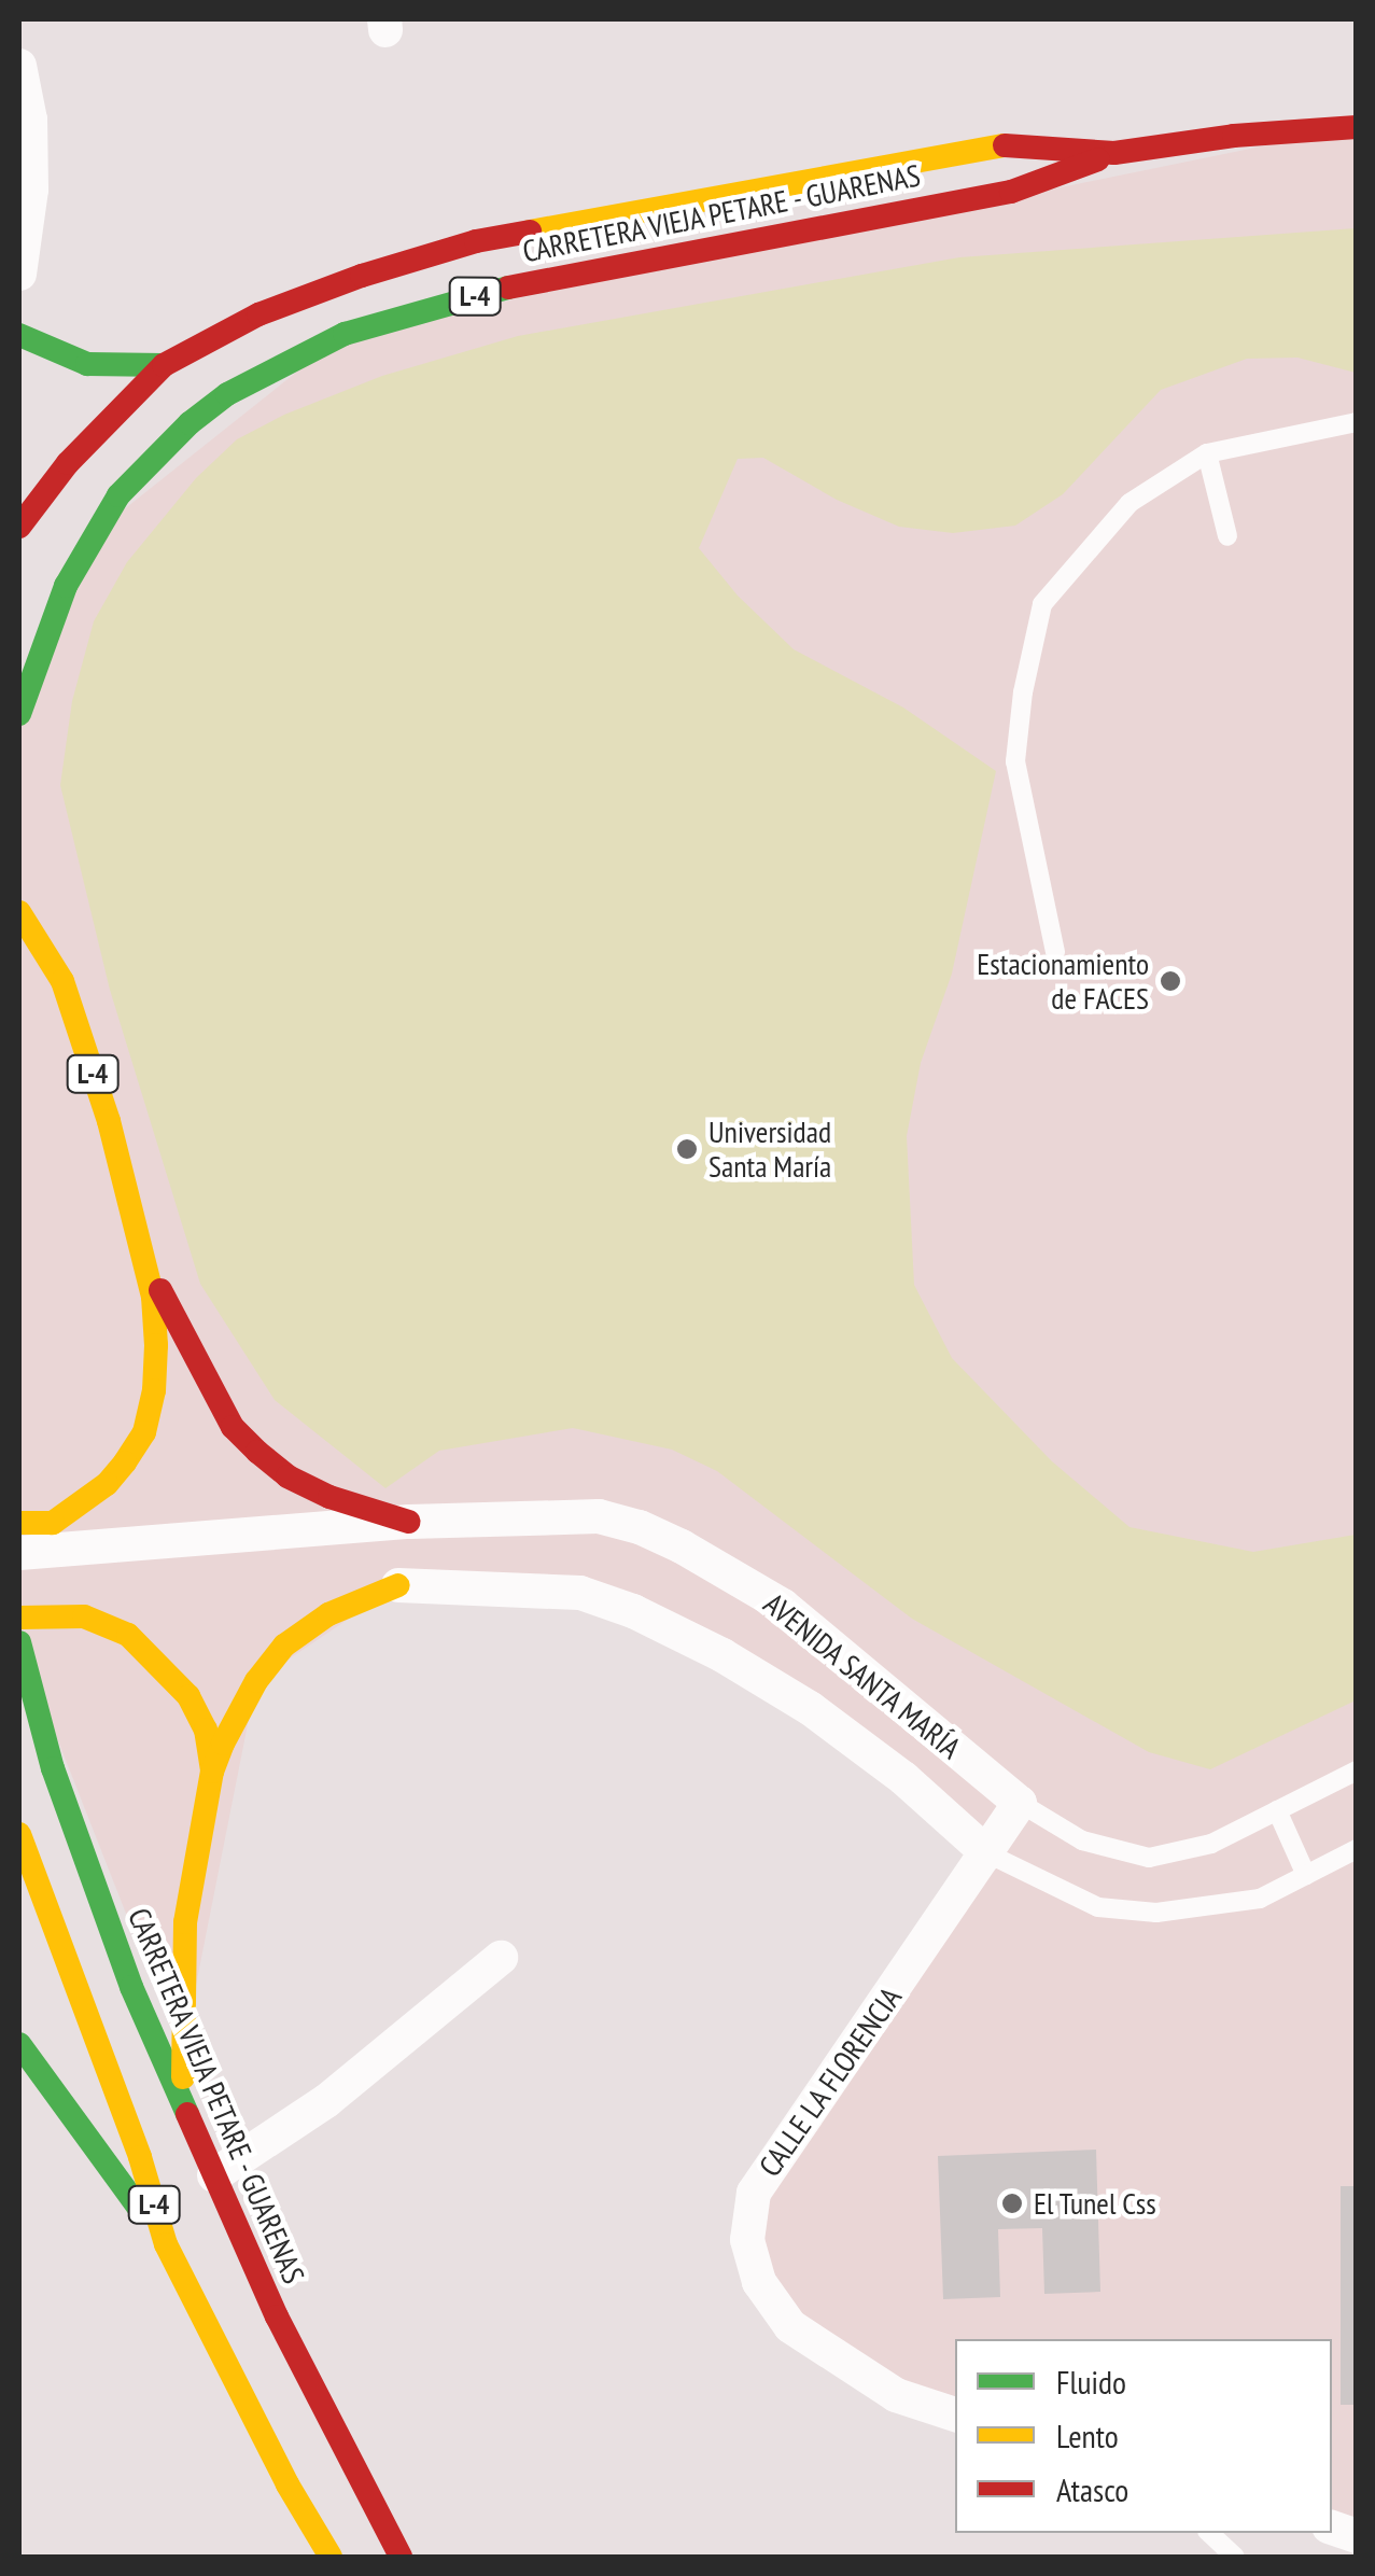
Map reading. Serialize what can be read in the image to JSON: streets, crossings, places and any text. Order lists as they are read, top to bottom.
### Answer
{
  "streets": {
    "main road": ["CARRETERA VIEJA PETARE - GUARENAS", "L-4"],
    "street": ["AVENIDA SANTA MARÍA", "CALLE LA FLORENCIA"]
  },
  "crossings": [
    ["CARRETERA VIEJA PETARE - GUARENAS", "L-4"],
    ["L-4", "AVENIDA SANTA MARÍA"],
    ["AVENIDA SANTA MARÍA", "CALLE LA FLORENCIA"]
  ],
  "places": ["Estacionamiento de FACES", "Universidad Santa María", "El Tunel Css"],
  "legend": ["Fluido", "Lento", "Atasco"]
}
